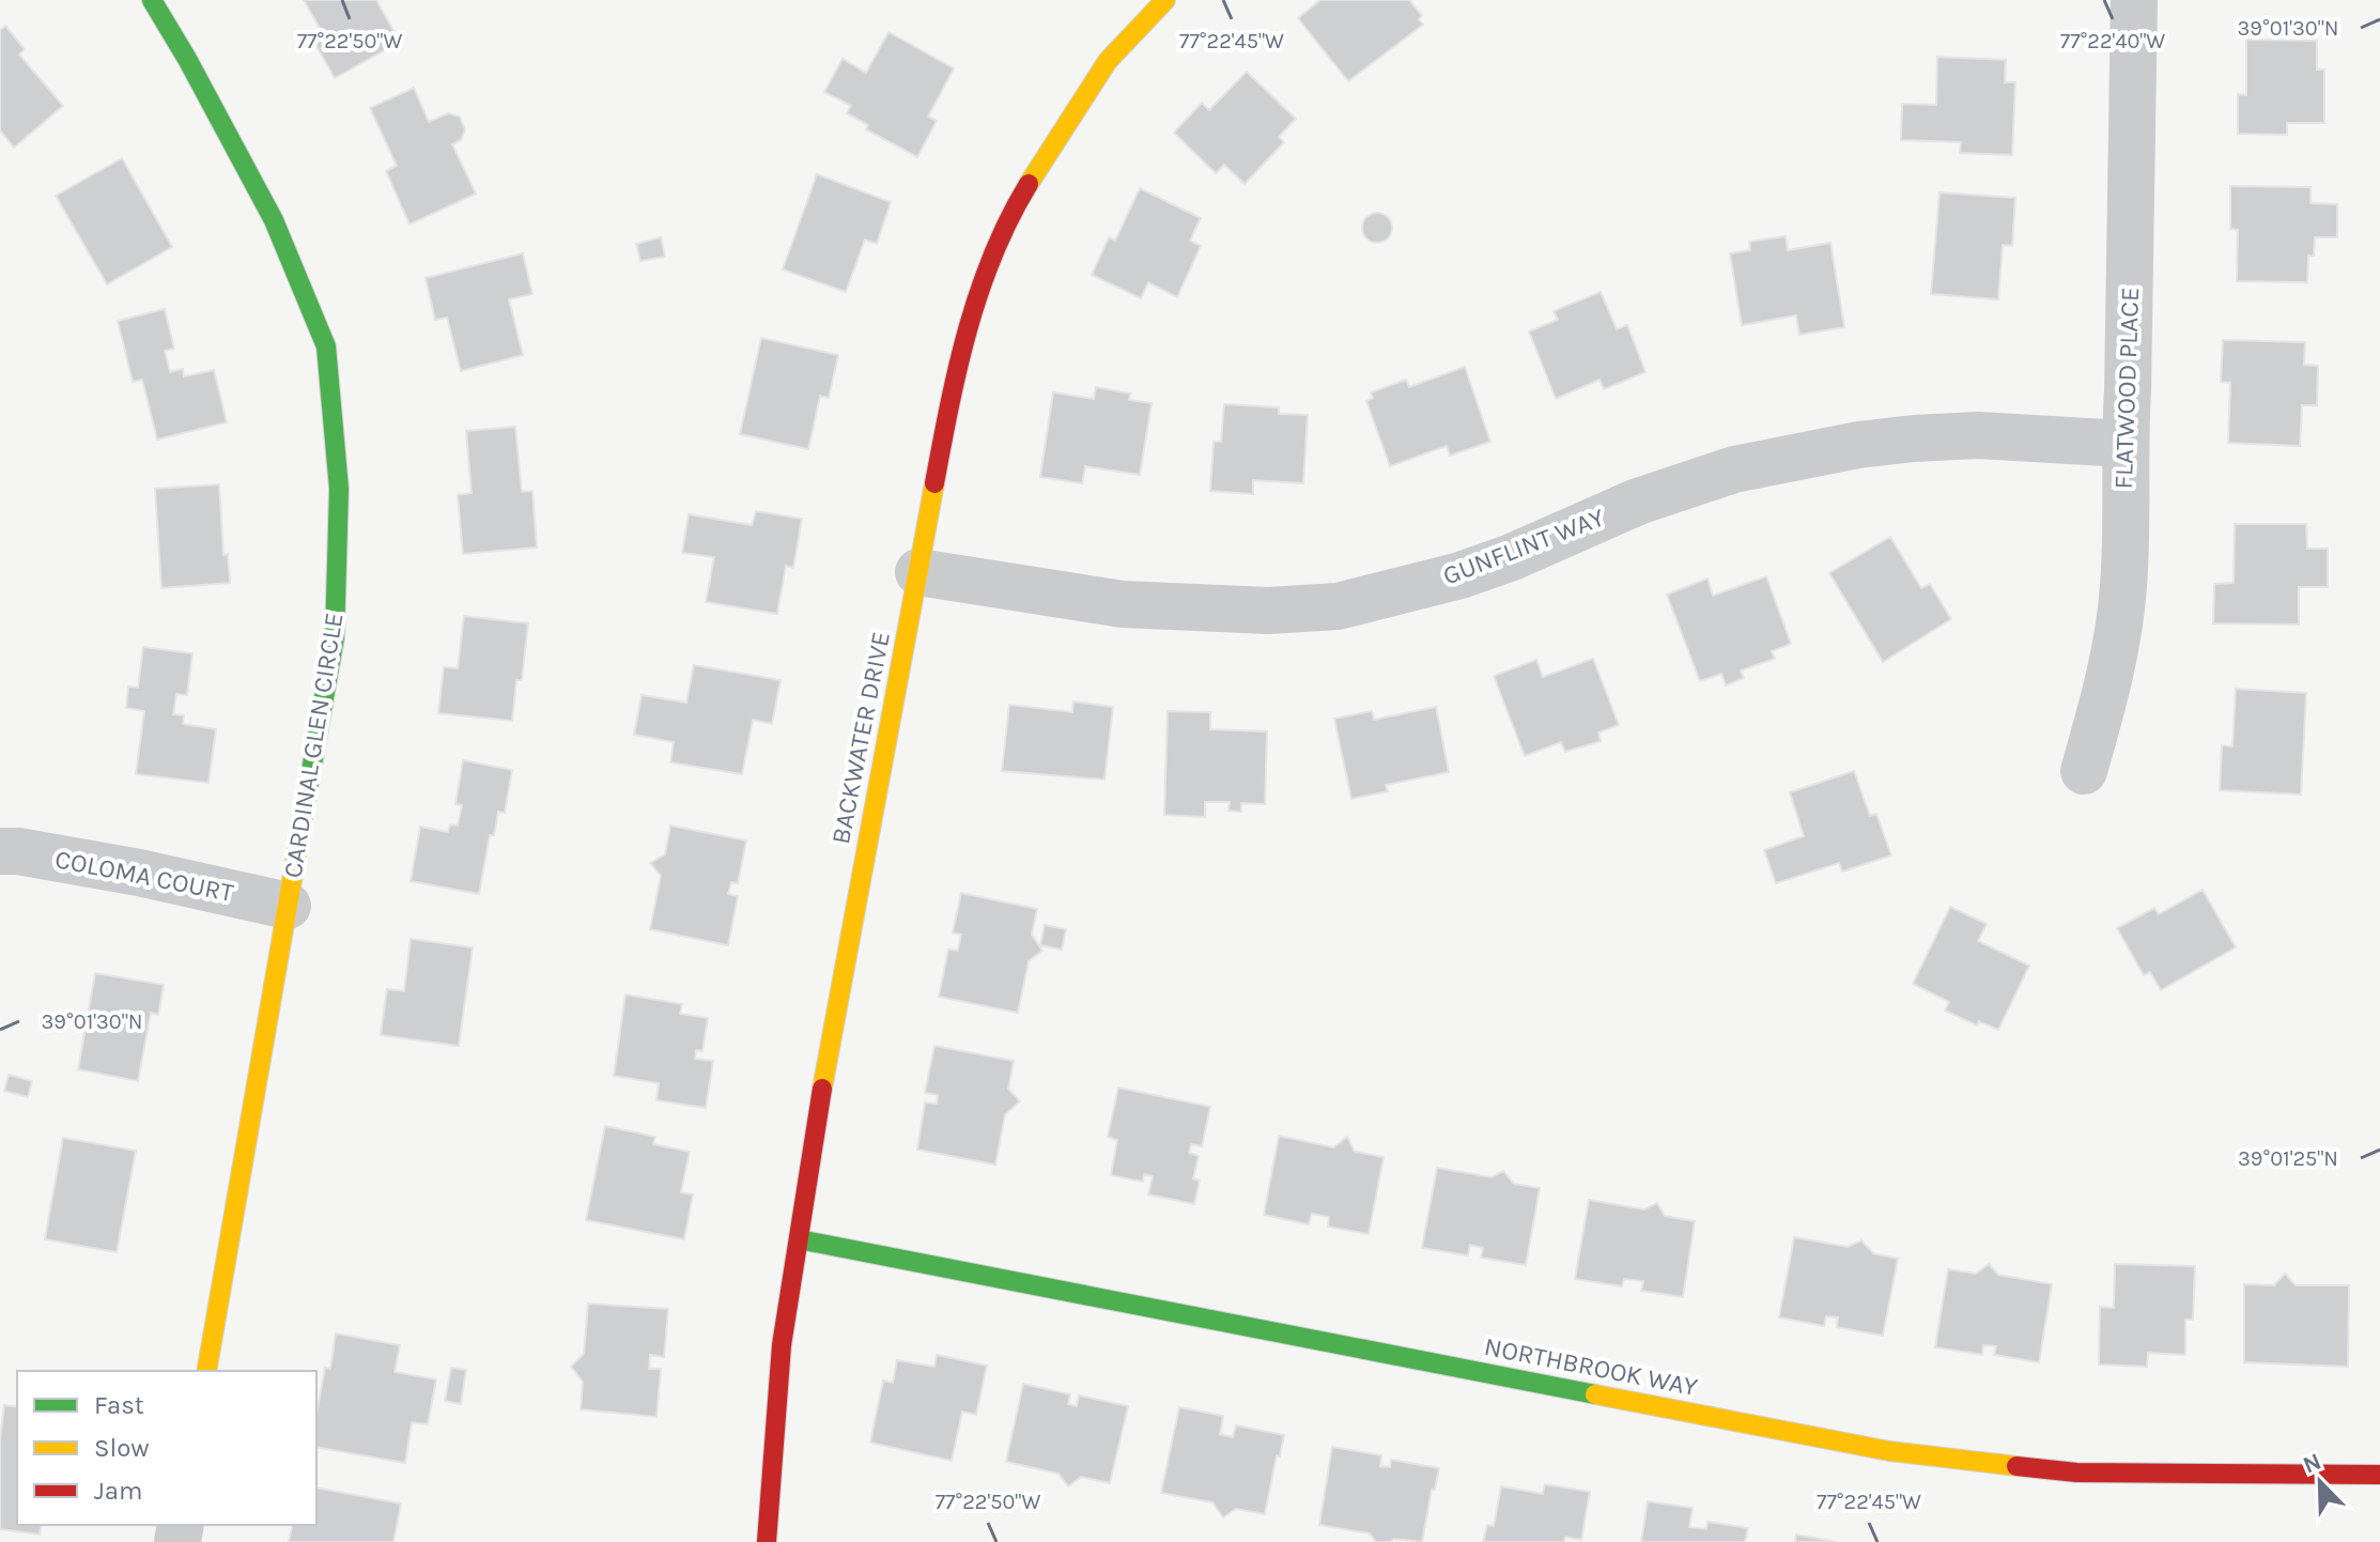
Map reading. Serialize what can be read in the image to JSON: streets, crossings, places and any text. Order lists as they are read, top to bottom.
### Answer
{
  "streets": {
    "street": [
      "FLATWOOD PLACE",
      "GUNFLINT WAY",
      "BACKWATER DRIVE",
      "CARDINAL GLEN CIRCLE",
      "COLOMA COURT",
      "NORTHBROOK WAY"
    ]
  },
  "crossings": [
    ["FLATWOOD PLACE", "GUNFLINT WAY"],
    ["GUNFLINT WAY", "BACKWATER DRIVE"],
    ["BACKWATER DRIVE", "NORTHBROOK WAY"],
    ["CARDINAL GLEN CIRCLE", "COLOMA COURT"]
  ],
  "legend": ["Fast", "Slow", "Jam"],
  "north": "top left",
  "coordinates": [
    "39°01'30\"N",
    "77°22'50\"W",
    "77°22'45\"W",
    "77°22'40\"W",
    "39°01'25\"N"
  ]
}
